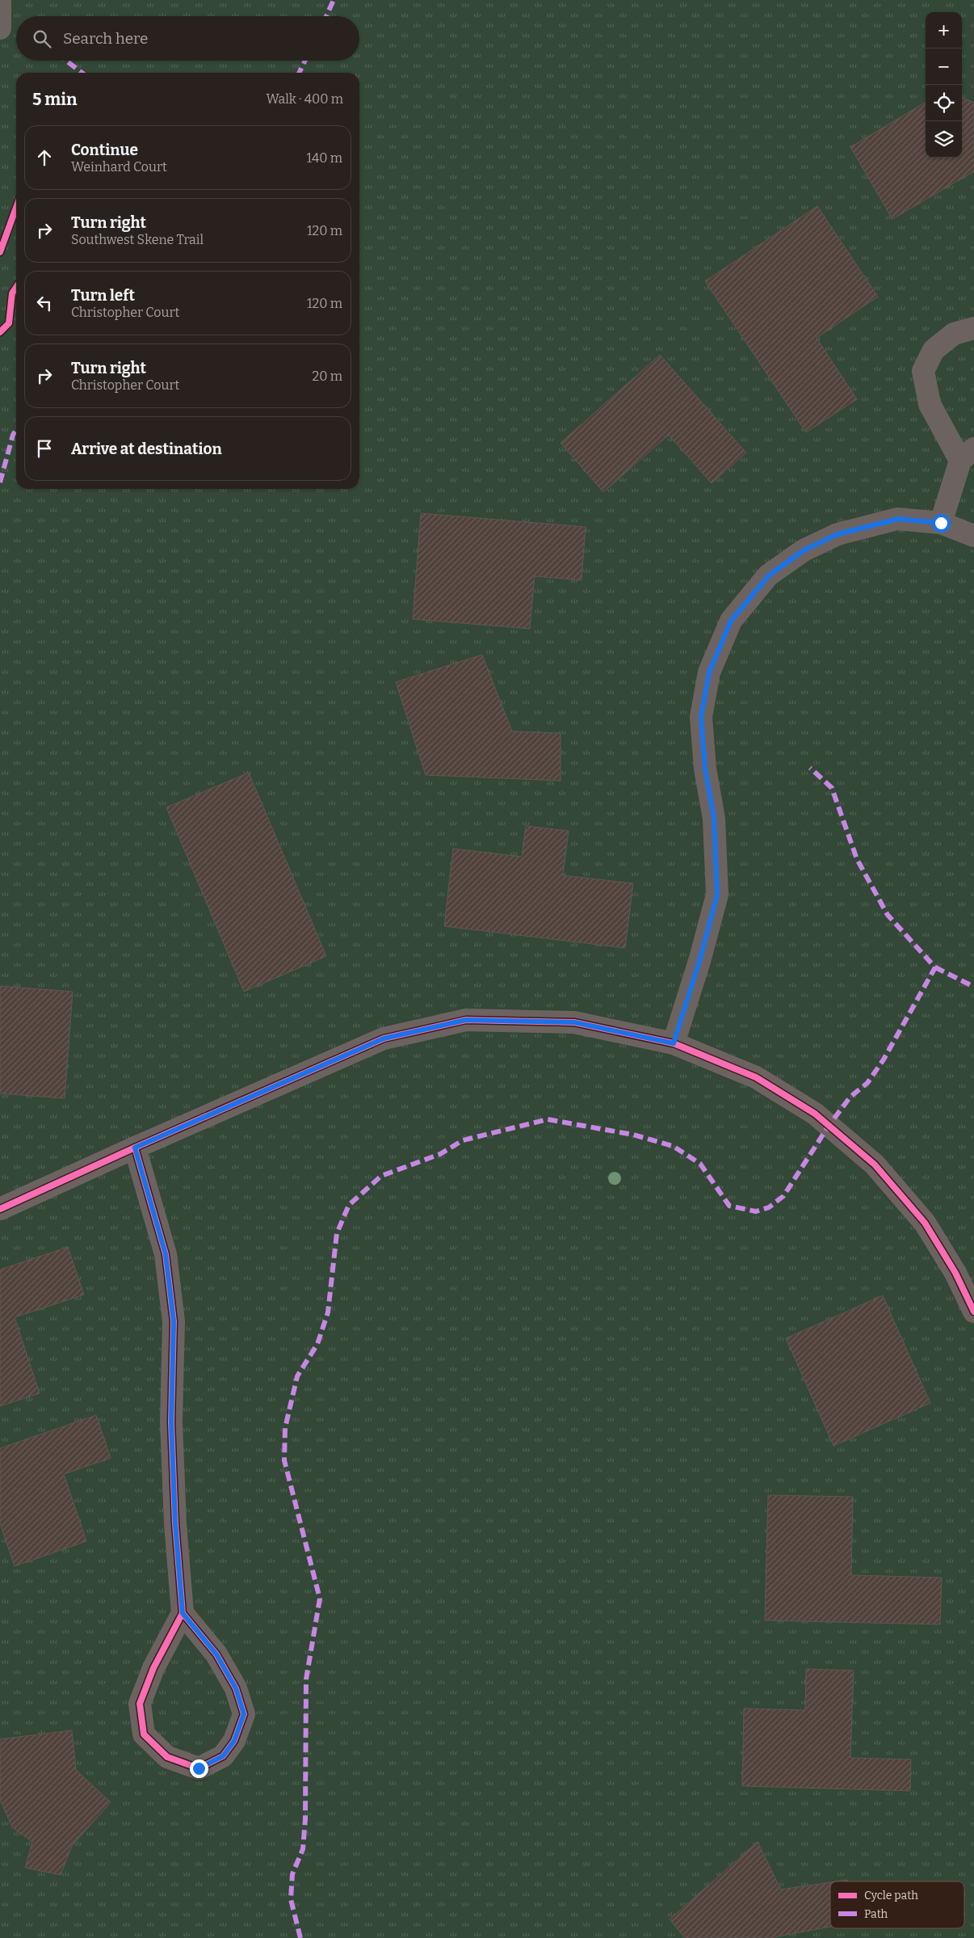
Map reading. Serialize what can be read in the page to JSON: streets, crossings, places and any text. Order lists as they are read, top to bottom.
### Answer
{
  "legend": ["Cycle path", "Path"],
  "page": {
    "map_buttons": ["+", "−"],
    "search": "Search here",
    "heading": ["5 min", "Walk · 400 m"],
    "list": [
      ["Continue", "Weinhard Court", "140 m"],
      ["Turn right", "Southwest Skene Trail", "120 m"],
      ["Turn left", "Christopher Court", "120 m"],
      ["Turn right", "Christopher Court", "20 m"],
      "Arrive at destination"
    ]
  }
}
